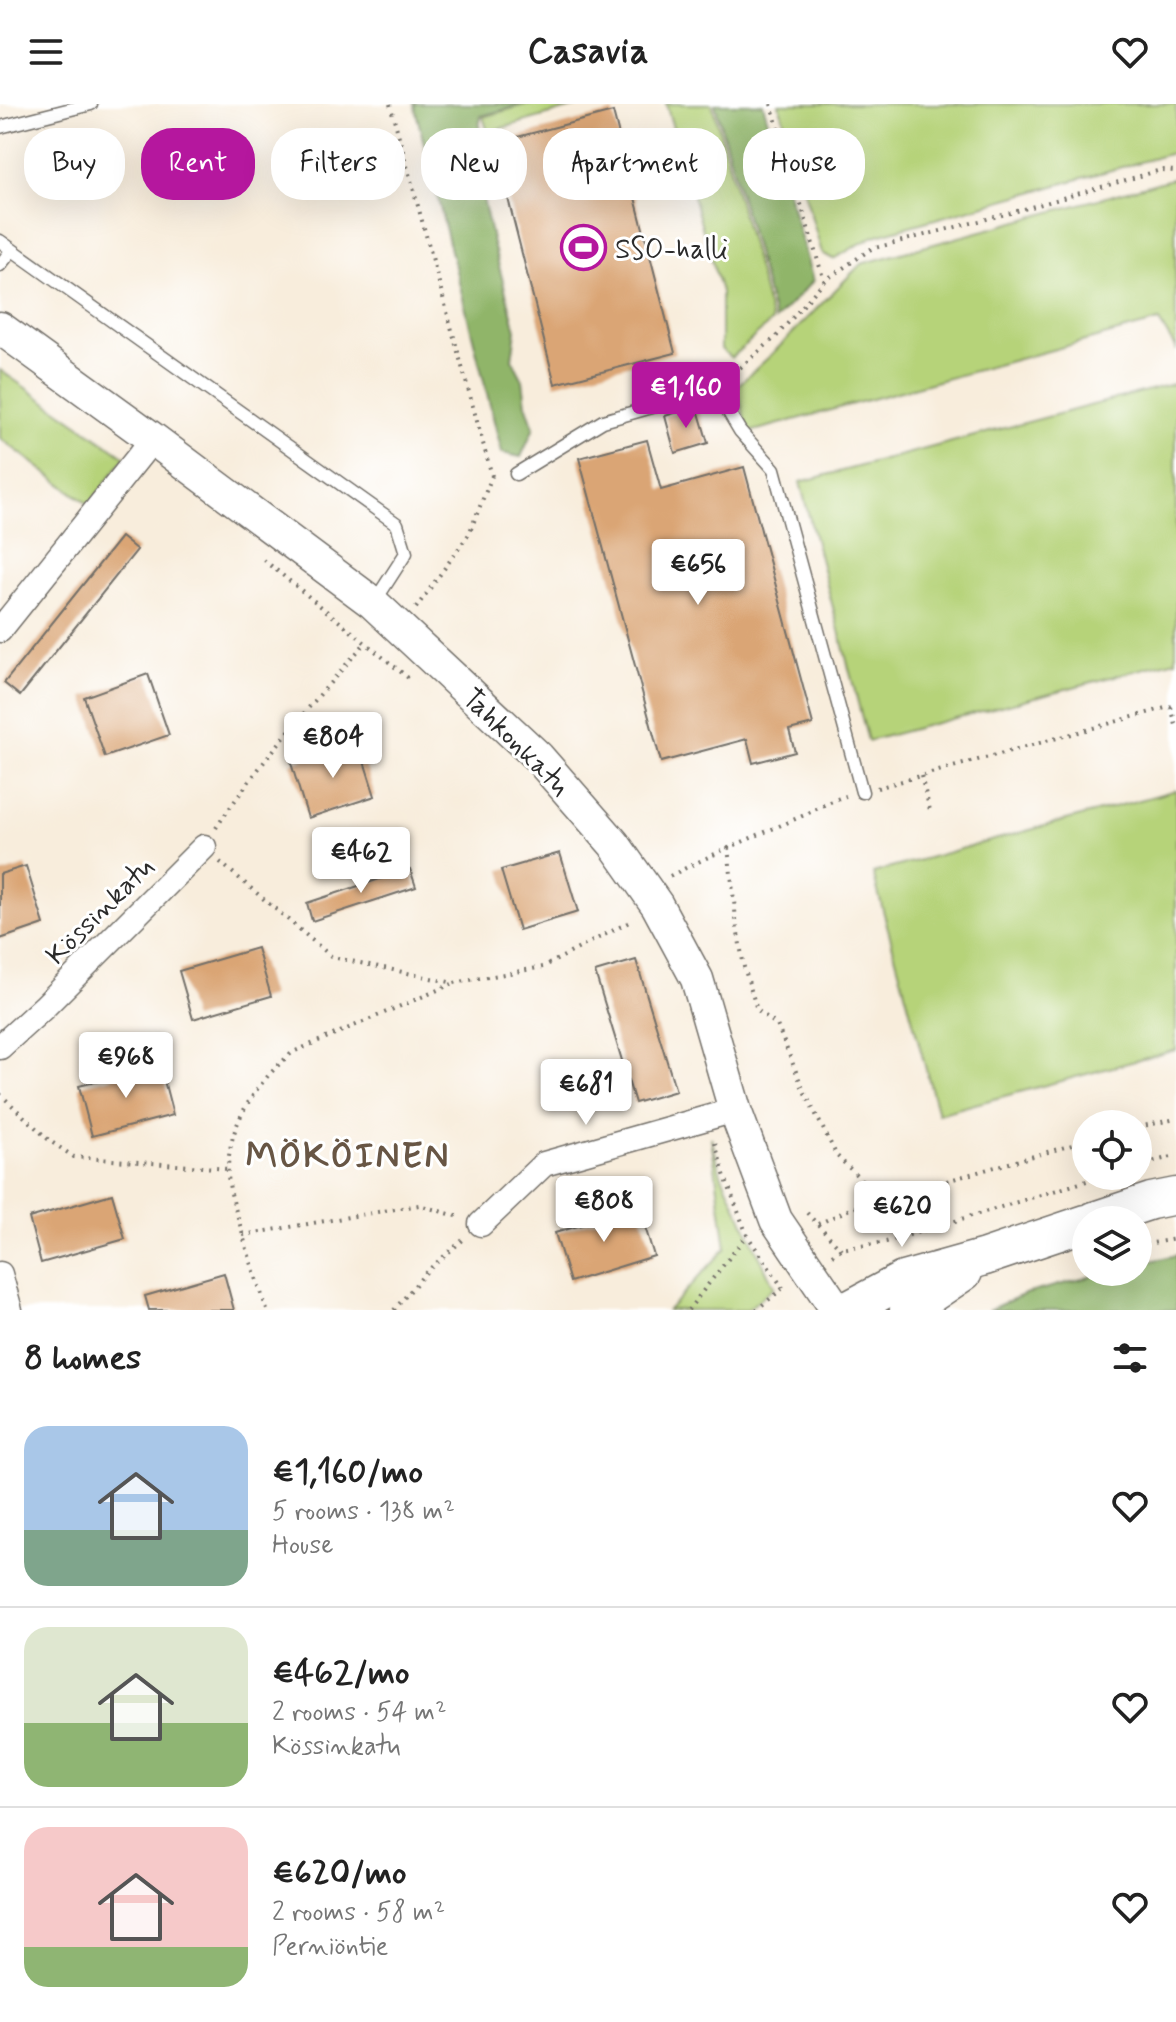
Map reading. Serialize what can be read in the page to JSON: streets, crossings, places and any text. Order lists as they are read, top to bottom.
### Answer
{
  "streets": {
    "street": ["Tahkonkatu", "Kössinkatu"]
  },
  "districts": ["MÖKÖINEN"],
  "places": {
    "sports": ["SSO-halli"]
  },
  "page": {
    "header": "Casavia",
    "chip": [
      "Buy",
      "Rent",
      "Filters",
      "New",
      "Apartment",
      "House"
    ],
    "price": [
      "€1,160",
      "€656",
      "€804",
      "€462",
      "€968",
      "€681",
      "€808",
      "€620"
    ],
    "heading": "8 homes",
    "list": [
      {
        "name": "€1,160/mo",
        "note": "5 rooms · 138 m² · House"
      },
      {
        "name": "€462/mo",
        "note": "2 rooms · 54 m² · Kössinkatu"
      },
      {
        "name": "€620/mo",
        "note": "2 rooms · 58 m² · Perniöntie"
      }
    ]
  }
}
